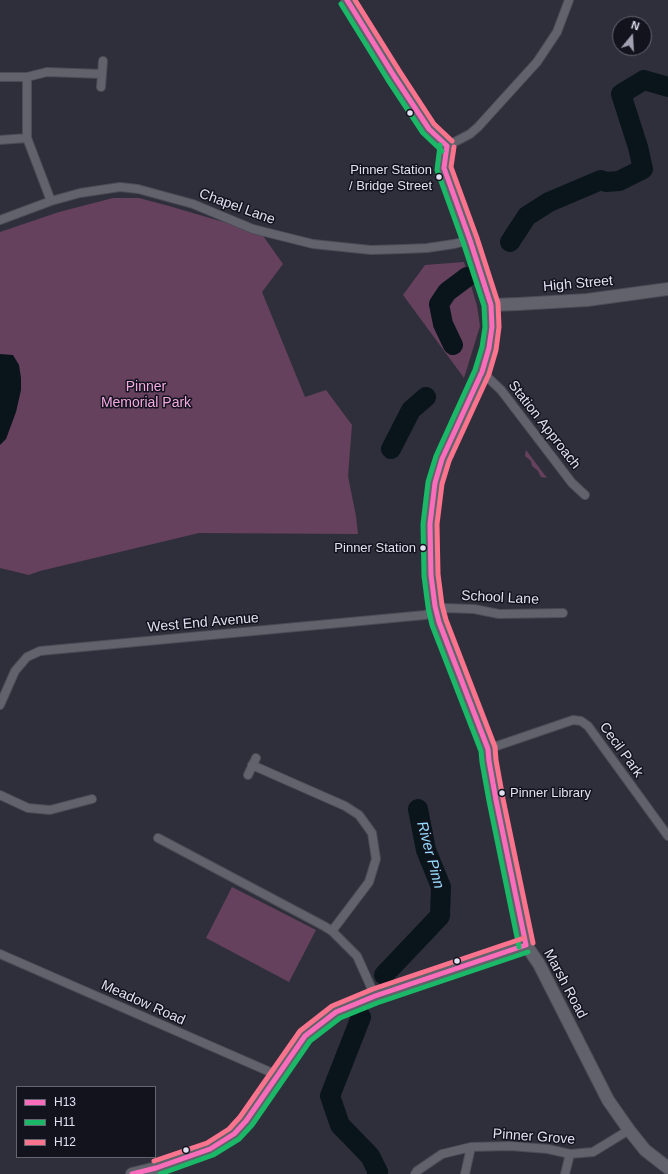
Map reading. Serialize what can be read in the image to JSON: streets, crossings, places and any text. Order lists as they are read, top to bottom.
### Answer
{
  "streets": {
    "street": [
      "Chapel Lane",
      "High Street",
      "Station Approach",
      "School Lane",
      "West End Avenue",
      "Cecil Park",
      "Marsh Road",
      "Meadow Road",
      "Pinner Grove"
    ]
  },
  "crossings": [
    ["Chapel Lane", "Marsh Road"],
    ["High Street", "Marsh Road"],
    ["Station Approach", "Marsh Road"],
    ["School Lane", "West End Avenue"],
    ["School Lane", "Marsh Road"],
    ["West End Avenue", "Marsh Road"],
    ["Cecil Park", "Marsh Road"],
    ["Marsh Road", "Pinner Grove"]
  ],
  "water": ["River Pinn"],
  "parks": ["Pinner Memorial Park"],
  "places": ["Pinner Station / Bridge Street", "Pinner Station", "Pinner Library"],
  "lines": ["transit line H13", "transit line H12", "transit line H11"],
  "legend": ["H13", "H11", "H12"],
  "north": "top"
}
